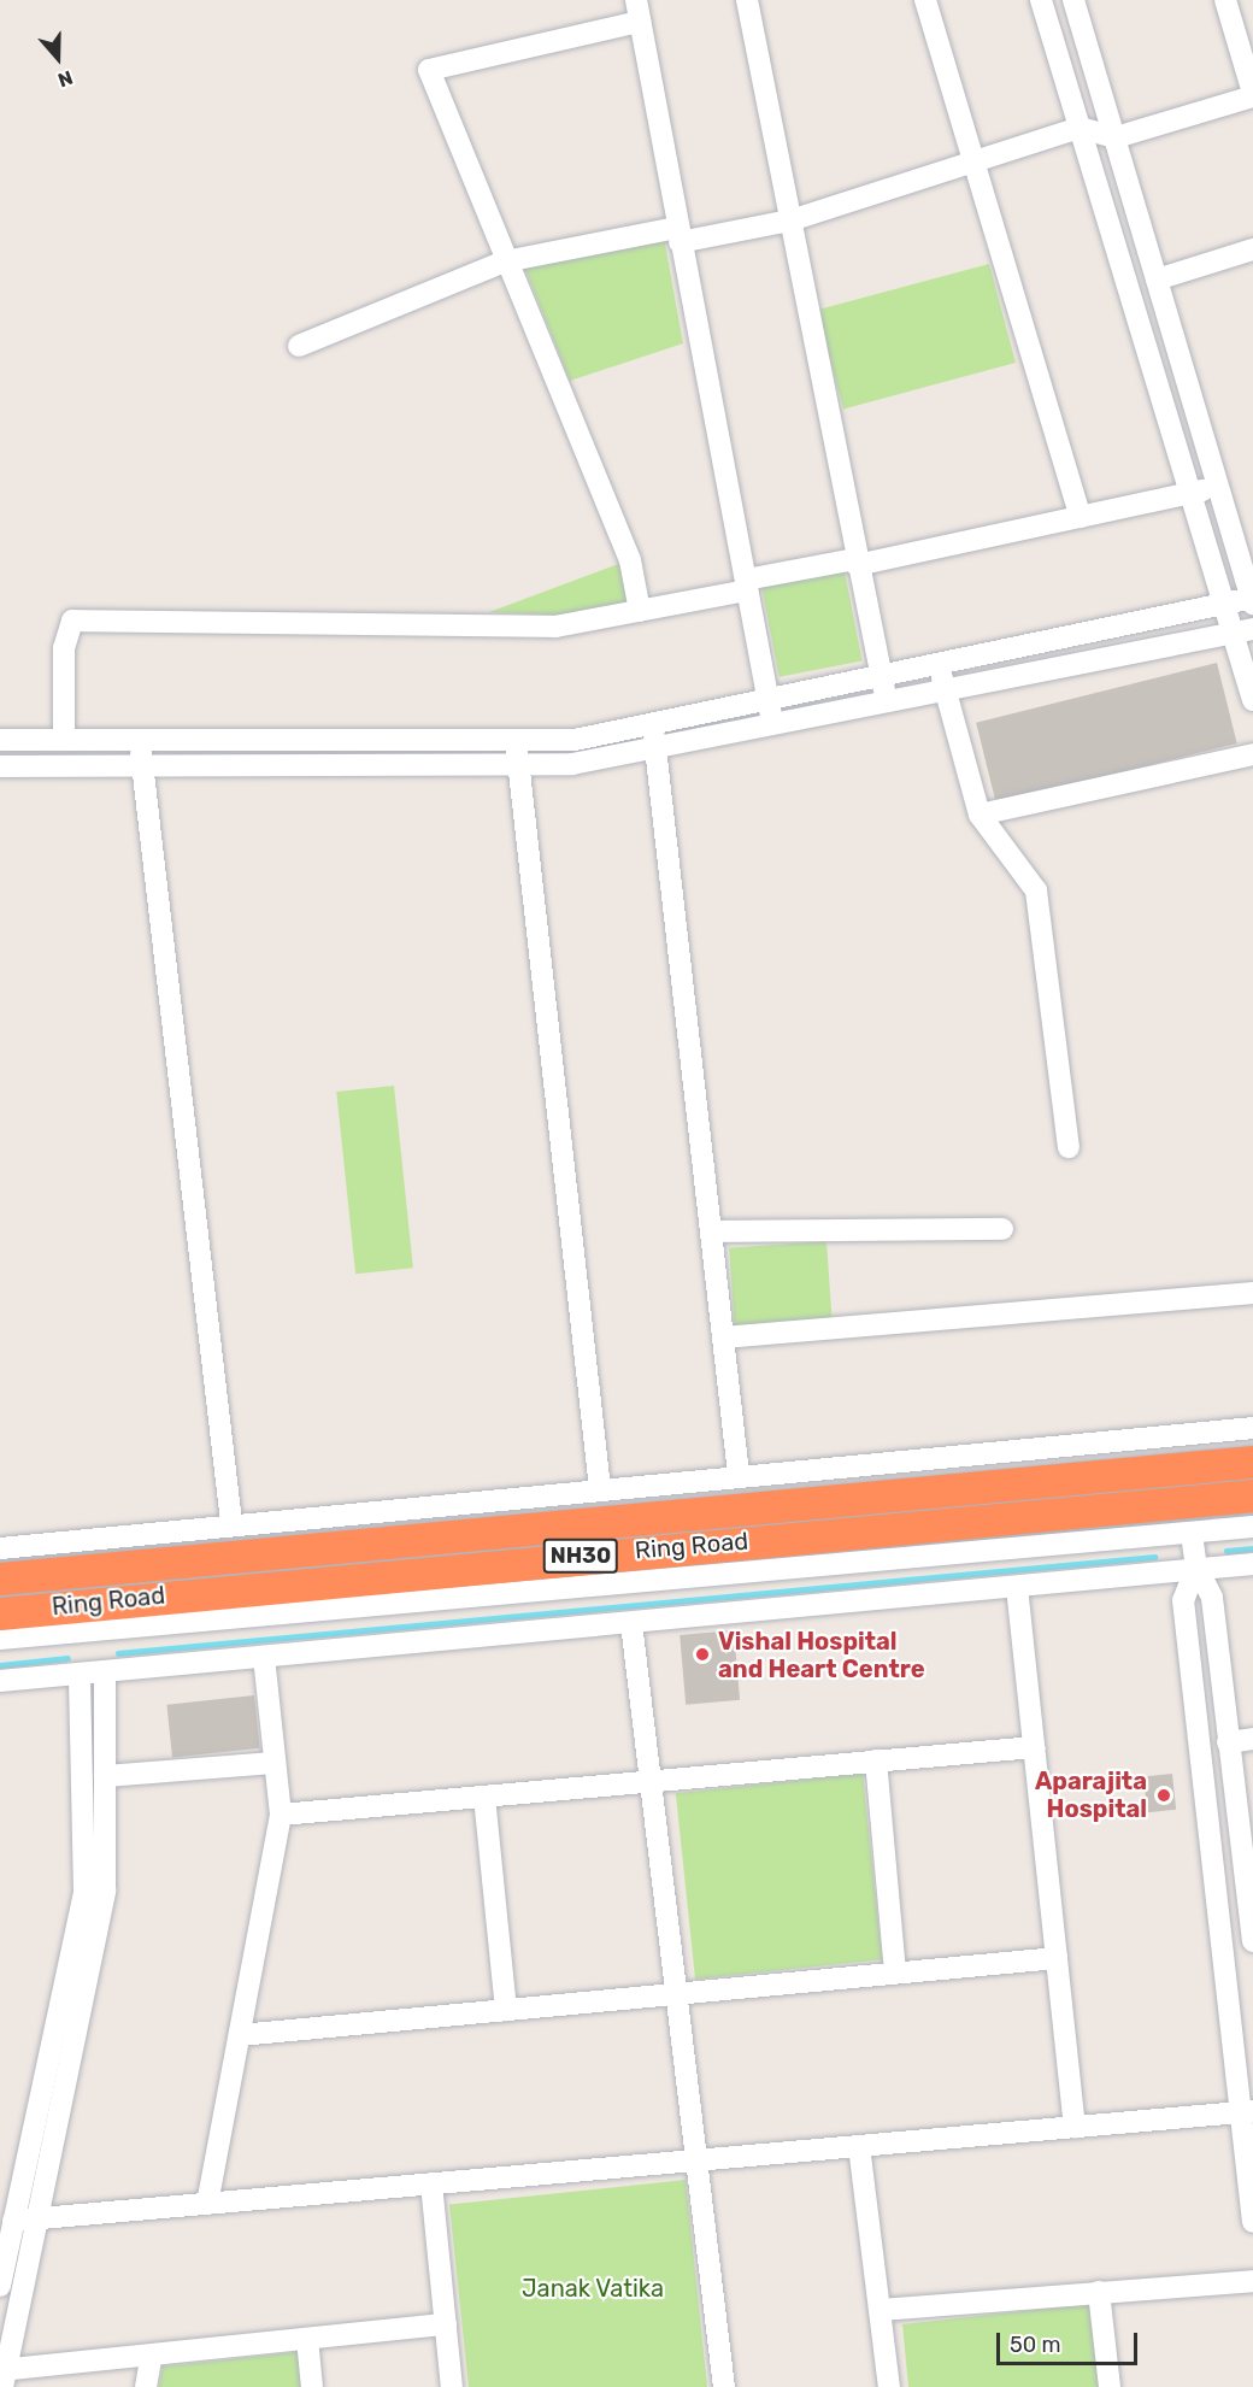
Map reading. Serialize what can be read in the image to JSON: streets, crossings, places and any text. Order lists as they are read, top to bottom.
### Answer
{
  "streets": {
    "highway": ["Ring Road", "NH30"]
  },
  "parks": ["Janak Vatika"],
  "places": ["Vishal Hospital and Heart Centre", "Aparajita Hospital"],
  "scale_bar": "50 m",
  "north": "bottom"
}
